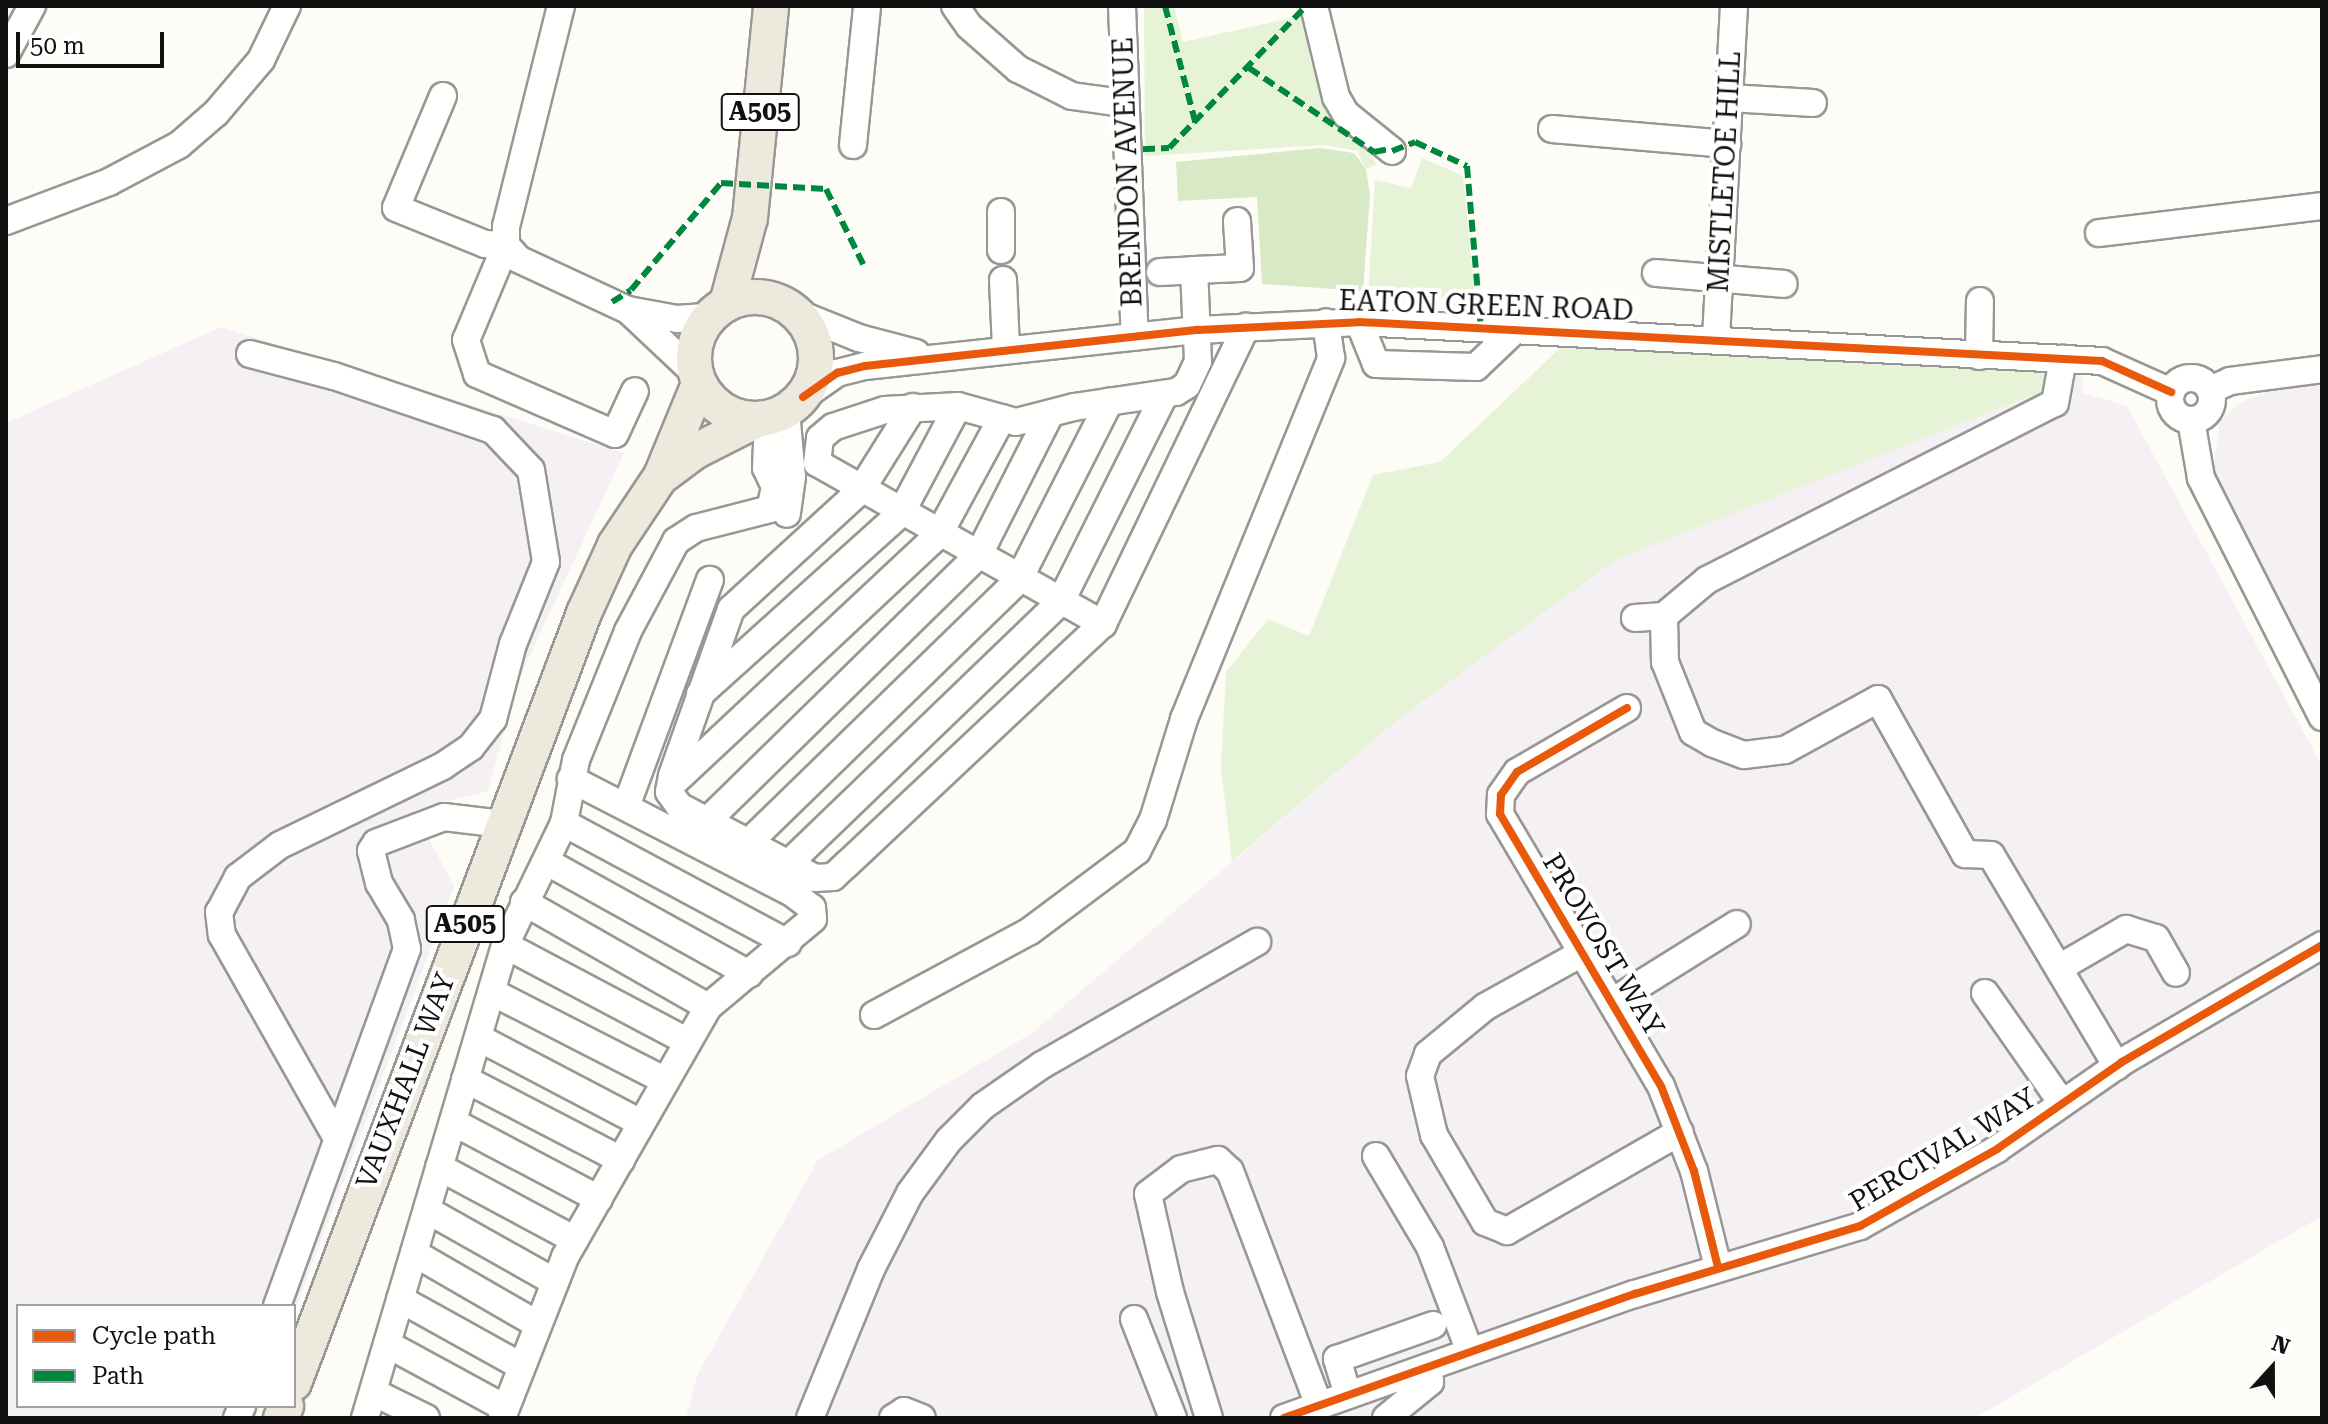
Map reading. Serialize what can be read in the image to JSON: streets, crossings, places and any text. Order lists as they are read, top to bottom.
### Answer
{
  "streets": {
    "main road": ["A505", "VAUXHALL WAY"],
    "street": [
      "BRENDON AVENUE",
      "MISTLETOE HILL",
      "EATON GREEN ROAD",
      "PROVOST WAY",
      "PERCIVAL WAY"
    ]
  },
  "crossings": [
    ["A505", "EATON GREEN ROAD"],
    ["A505", "VAUXHALL WAY"],
    ["BRENDON AVENUE", "EATON GREEN ROAD"],
    ["MISTLETOE HILL", "EATON GREEN ROAD"],
    ["EATON GREEN ROAD", "VAUXHALL WAY"],
    ["PROVOST WAY", "PERCIVAL WAY"]
  ],
  "legend": ["Cycle path", "Path"],
  "scale_bar": "50 m",
  "north": "top"
}
